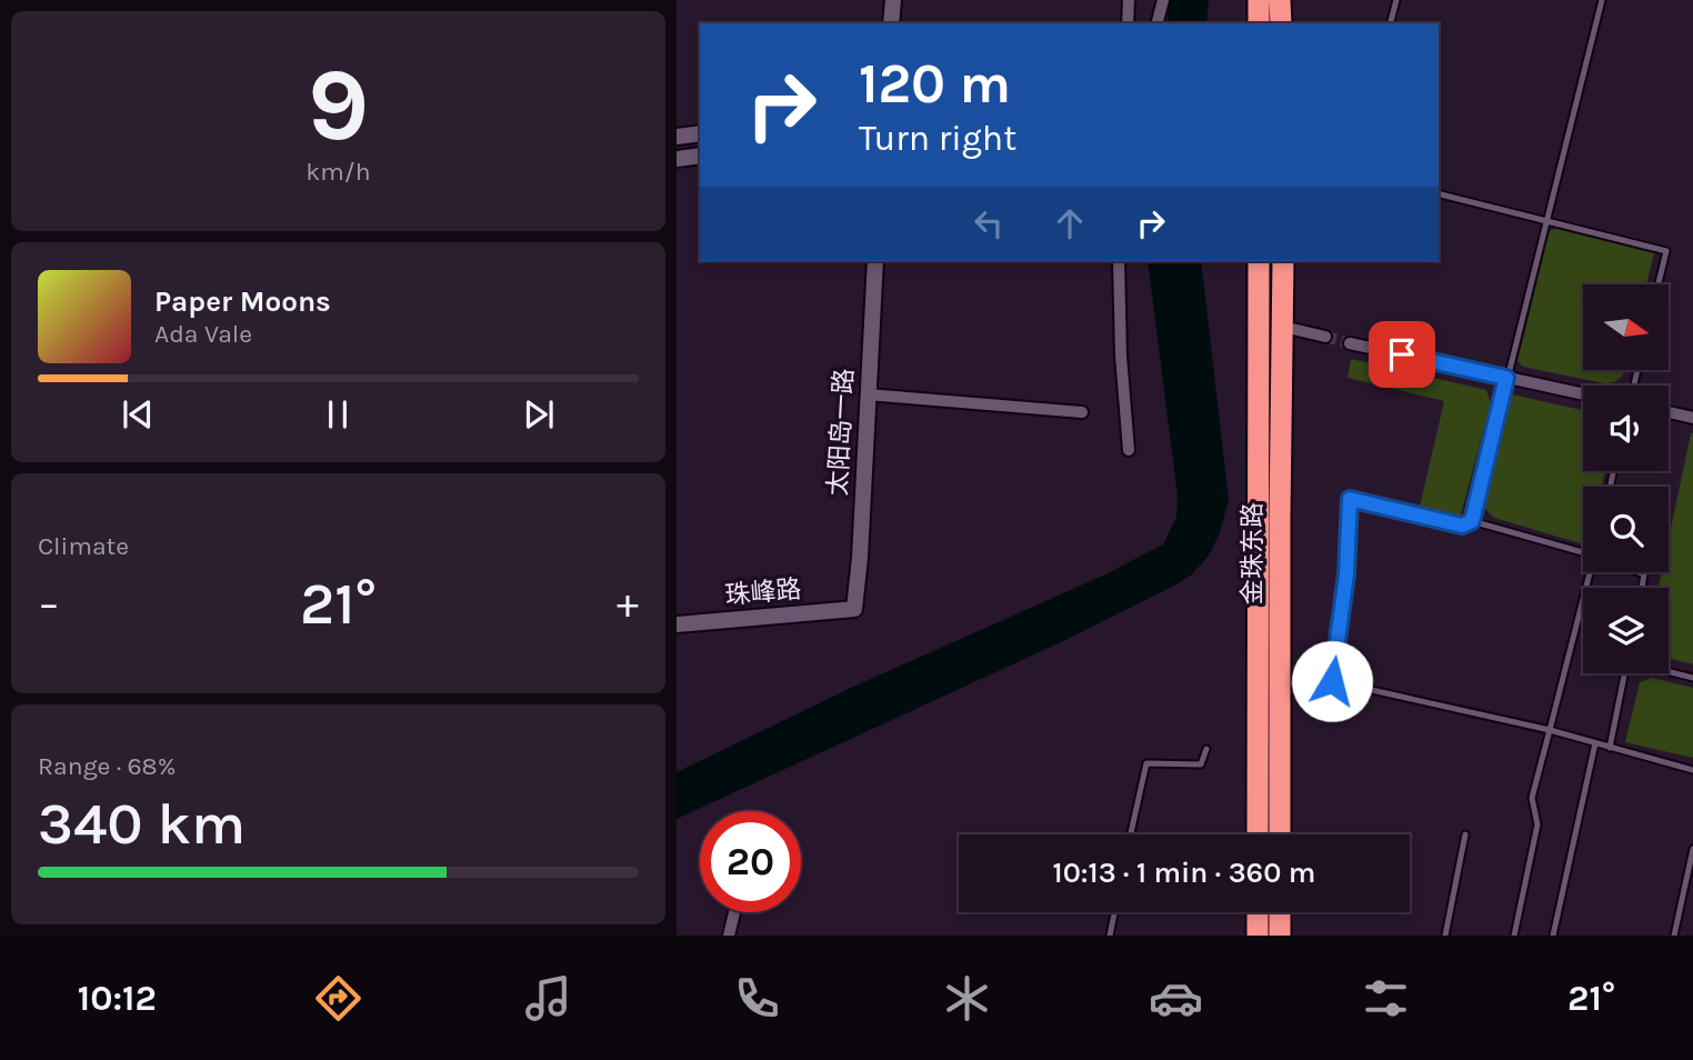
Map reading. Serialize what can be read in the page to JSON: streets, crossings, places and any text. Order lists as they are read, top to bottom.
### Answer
{
  "streets": {
    "highway": ["金珠东路"],
    "street": ["太阳岛一路", "珠峰路"]
  },
  "crossings": [
    ["太阳岛一路", "珠峰路"]
  ],
  "north": "right",
  "page": {
    "tile": [
      ["9", "km/h"],
      "Climate",
      ["Range · 68%", "340 km"]
    ],
    "turn": ["120 m", "Turn right"],
    "song": ["Paper Moons", "Ada Vale"],
    "heat": ["−", "21°", "+"],
    "limit": "20",
    "trip": "10:13 · 1 min · 360 m",
    "tabs": ["10:12", "21°"]
  }
}
